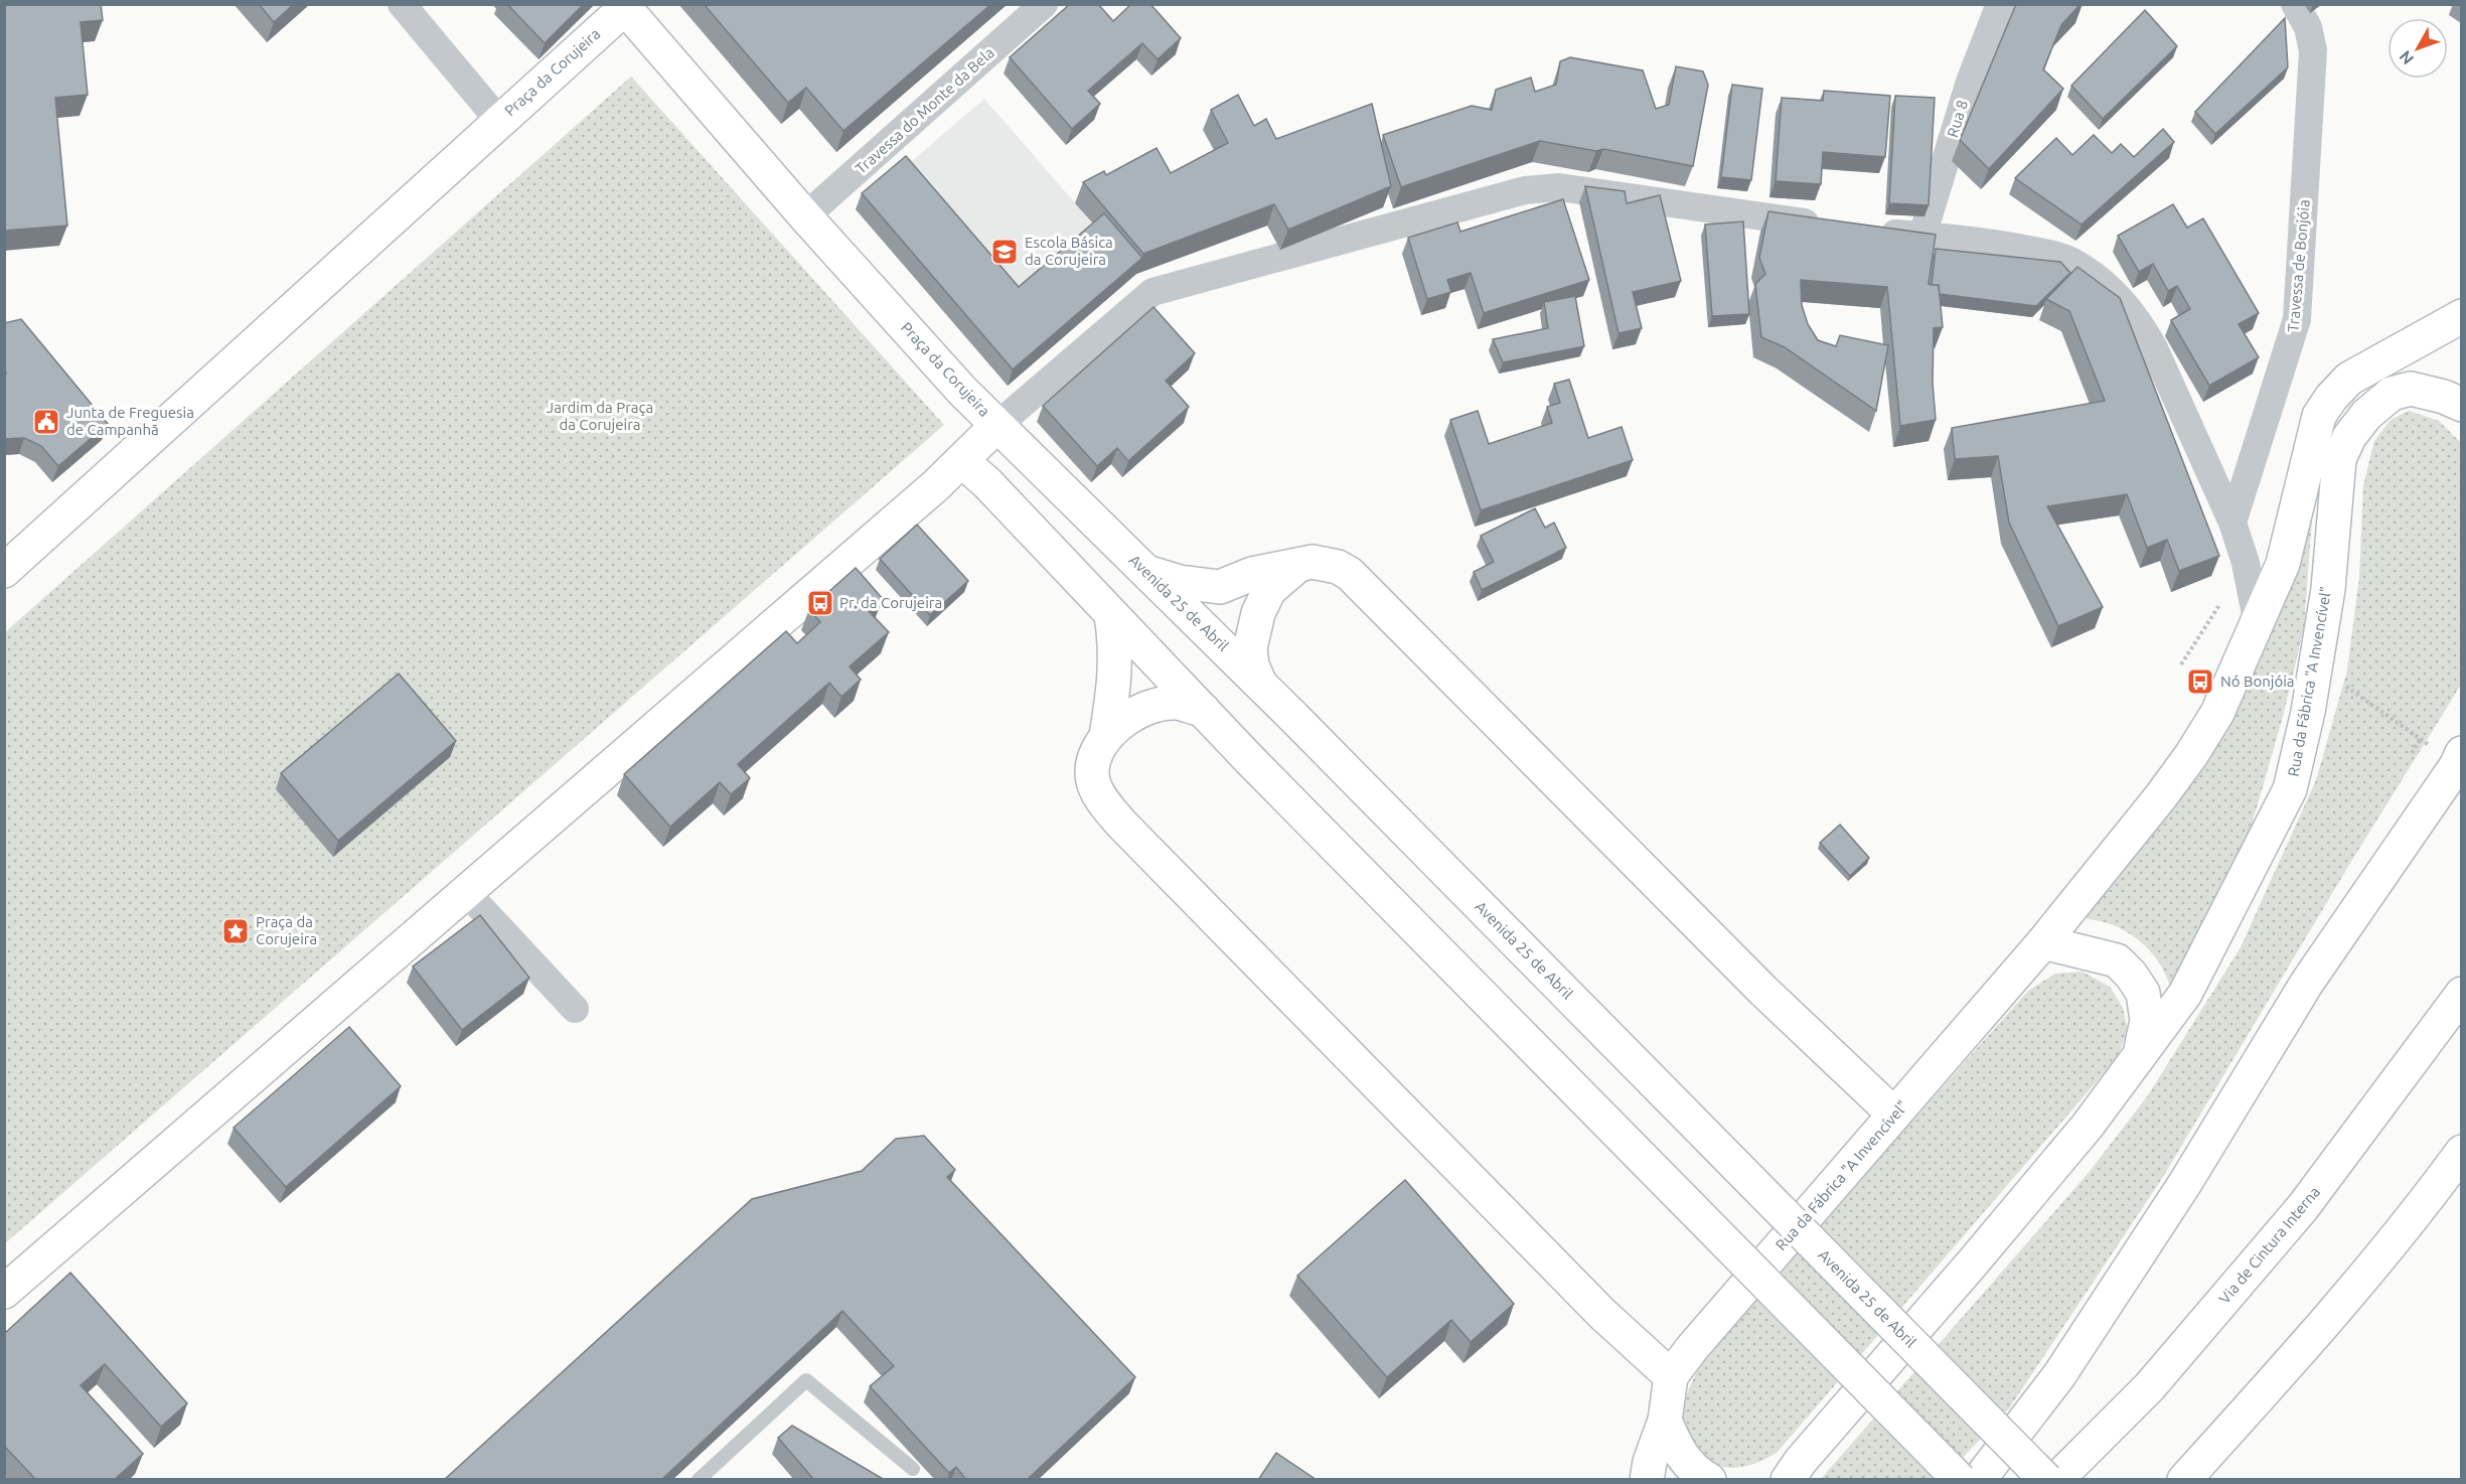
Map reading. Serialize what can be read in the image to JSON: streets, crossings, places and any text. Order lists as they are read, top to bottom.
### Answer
{
  "streets": {
    "main road": [
      "Praça da Corujeira",
      "Avenida 25 de Abril",
      "Rua da Fábrica \"A Invencível\"",
      "Via de Cintura Interna"
    ],
    "street": ["Travessa do Monte da Bela", "Rua 8", "Travessa de Bonjóia"]
  },
  "crossings": [
    ["Praça da Corujeira", "Travessa do Monte da Bela"],
    ["Praça da Corujeira", "Avenida 25 de Abril"]
  ],
  "parks": ["Jardim da Praça da Corujeira"],
  "places": {
    "school or university": ["Escola Básica da Corujeira"],
    "public building": ["Junta de Freguesia de Campanhã"],
    "bus stop": ["Pr. da Corujeira", "Nó Bonjóia"],
    "place": ["Praça da Corujeira"]
  },
  "north": "bottom left"
}
